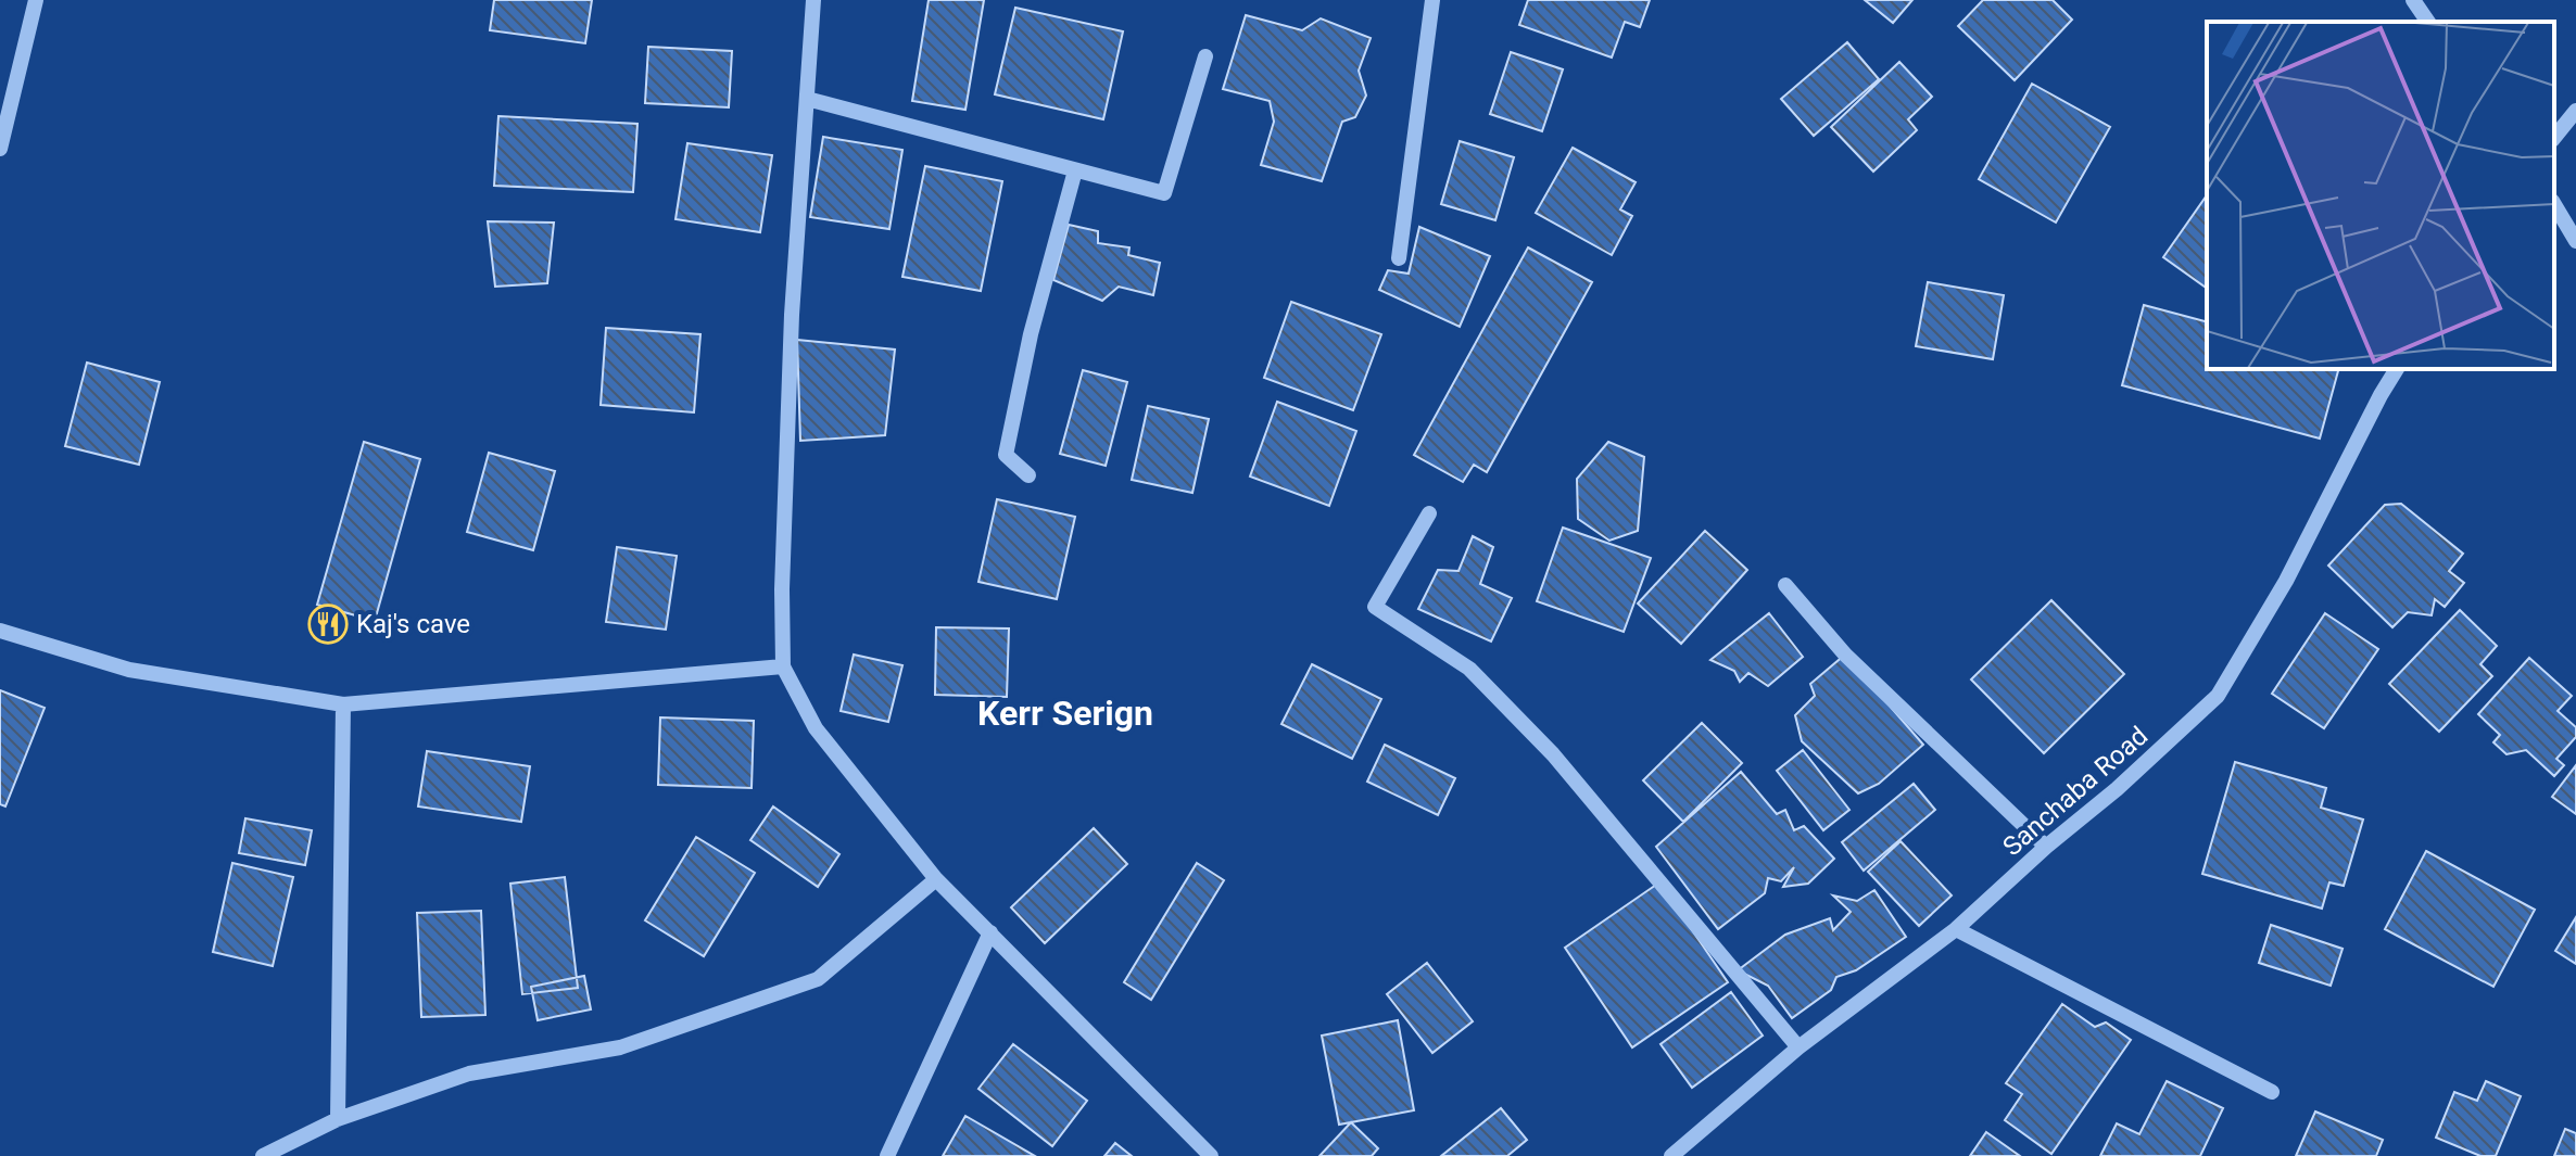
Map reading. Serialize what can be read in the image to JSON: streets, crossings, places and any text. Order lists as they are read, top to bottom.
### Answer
{
  "streets": {
    "street": ["Sanchaba Road"]
  },
  "districts": ["Kerr Serign"],
  "places": {
    "restaurant": ["Kaj's cave"]
  }
}
